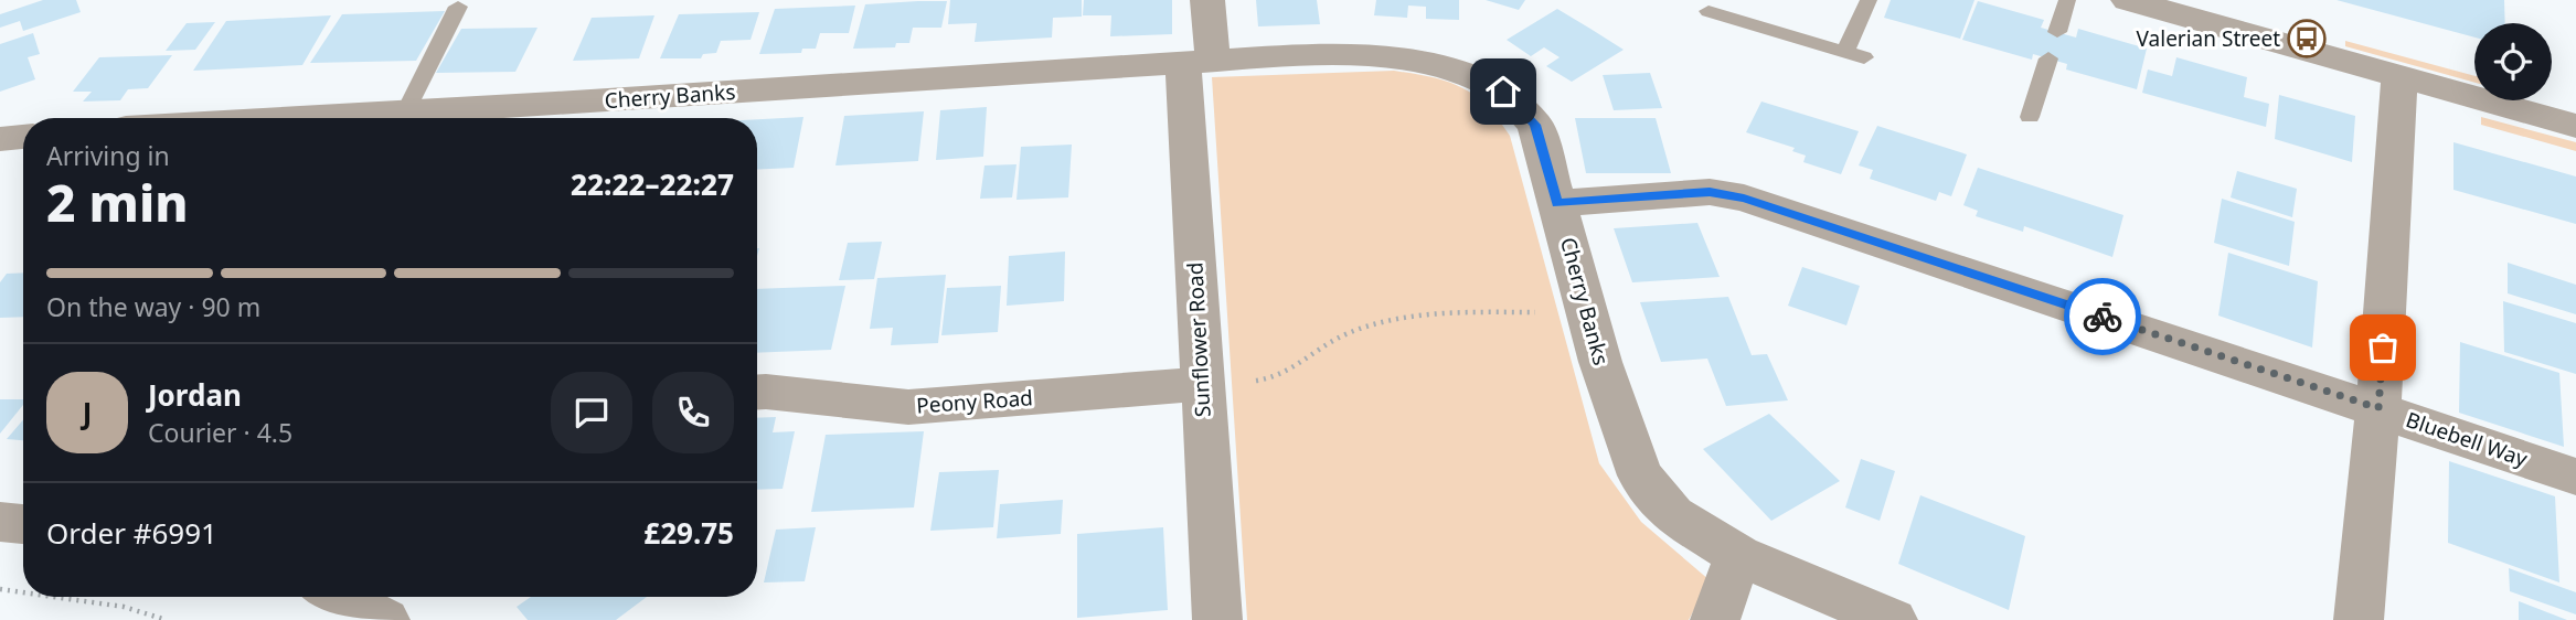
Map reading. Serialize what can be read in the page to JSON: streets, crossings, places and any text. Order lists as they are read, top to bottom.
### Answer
{
  "streets": {
    "street": [
      "Cherry Banks",
      "Sunflower Road",
      "Peony Road",
      "Bluebell Way"
    ]
  },
  "crossings": [
    ["Cherry Banks", "Sunflower Road"],
    ["Cherry Banks", "Bluebell Way"],
    ["Sunflower Road", "Peony Road"]
  ],
  "places": {
    "bus stop": ["Valerian Street"]
  },
  "page": {
    "heading": ["2 min", "Arriving in", "22:22–22:27"],
    "panel": [
      "Jordan",
      "Courier · 4.5",
      "Order #6991",
      "£29.75"
    ],
    "bar": "On the way · 90 m",
    "round": "J"
  }
}
